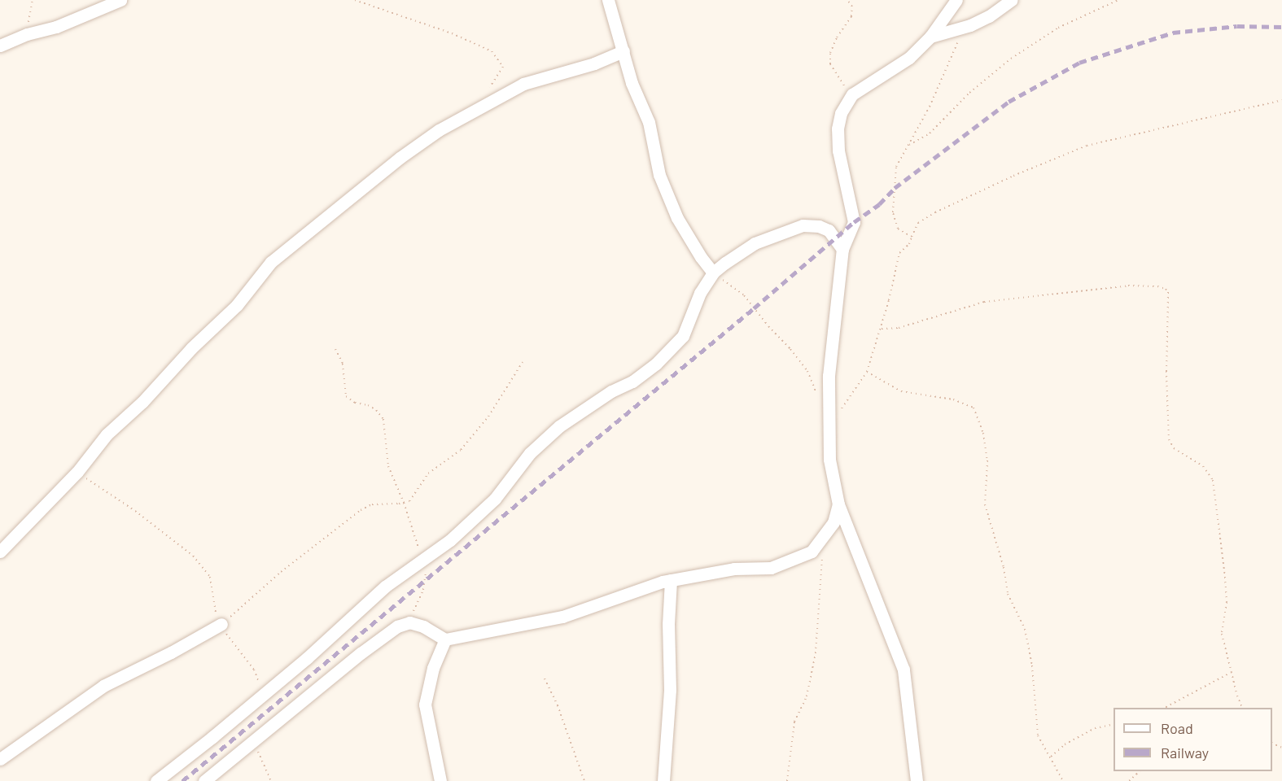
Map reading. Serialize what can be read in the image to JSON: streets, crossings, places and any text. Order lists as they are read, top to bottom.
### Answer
{
  "legend": ["Road", "Railway"]
}
